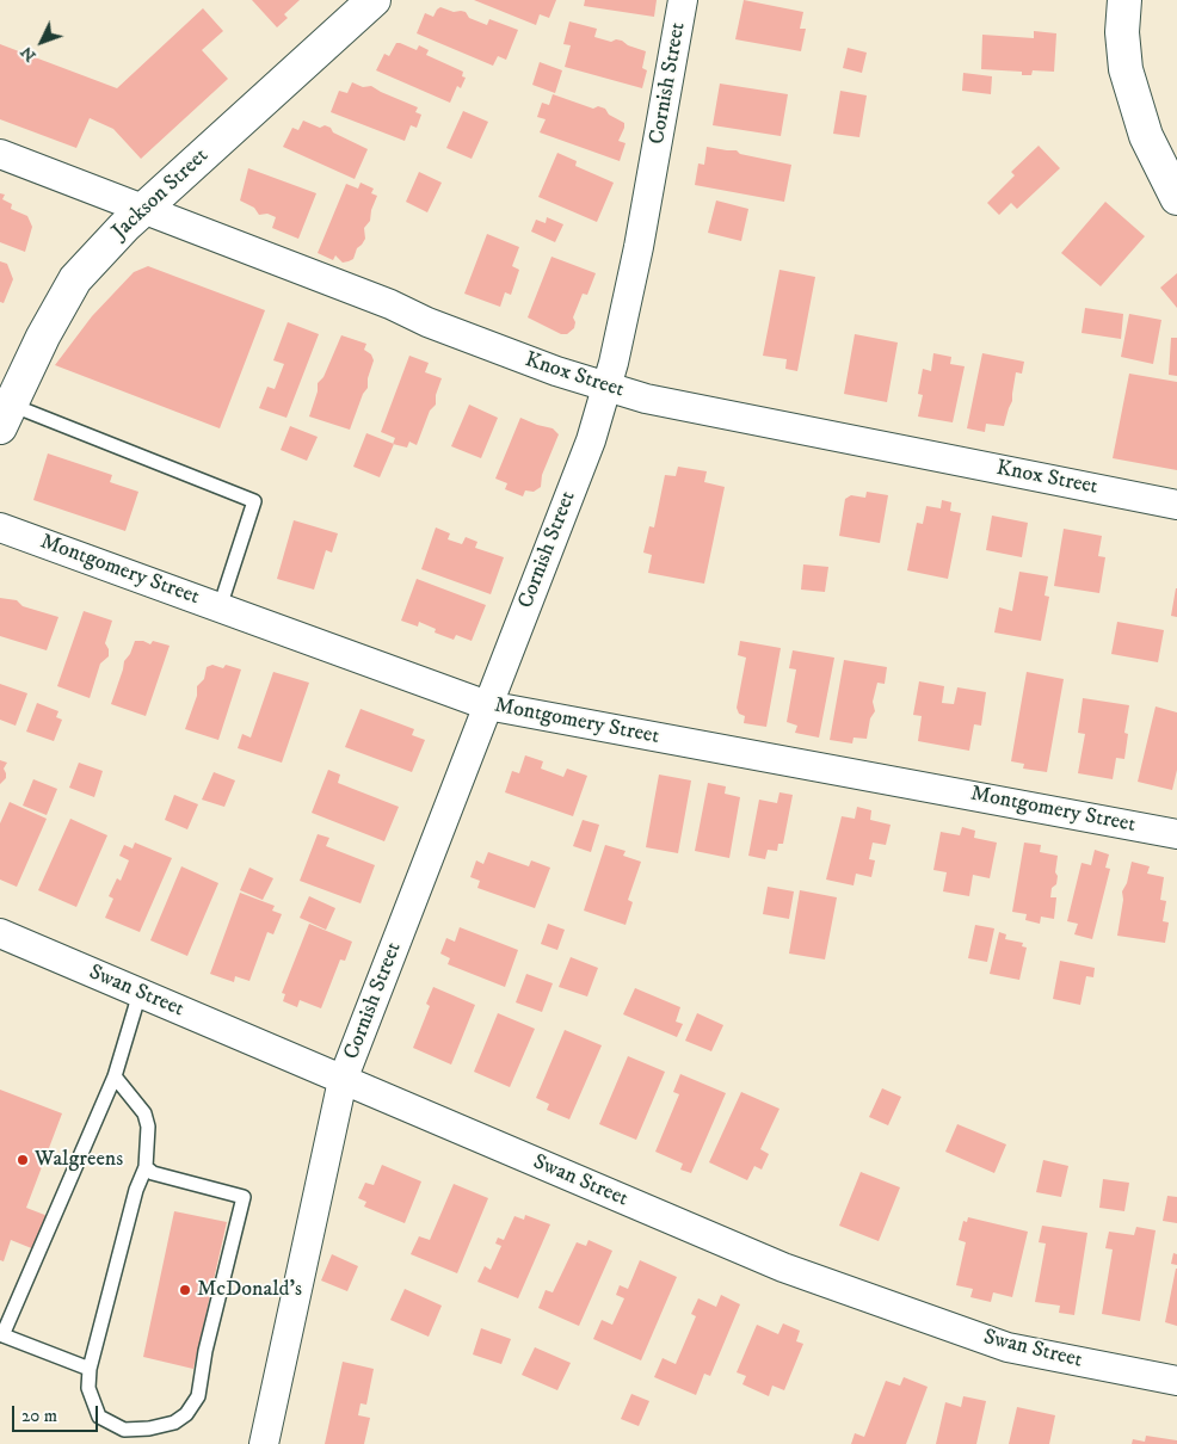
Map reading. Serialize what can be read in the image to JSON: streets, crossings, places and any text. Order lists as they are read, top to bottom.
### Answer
{
  "streets": {
    "main road": ["Jackson Street"],
    "street": [
      "Cornish Street",
      "Knox Street",
      "Montgomery Street",
      "Swan Street"
    ]
  },
  "crossings": [
    ["Cornish Street", "Knox Street"],
    ["Cornish Street", "Montgomery Street"],
    ["Cornish Street", "Swan Street"],
    ["Jackson Street", "Knox Street"]
  ],
  "places": ["Walgreens", "McDonald's"],
  "scale_bar": "20 m",
  "north": "bottom left"
}
